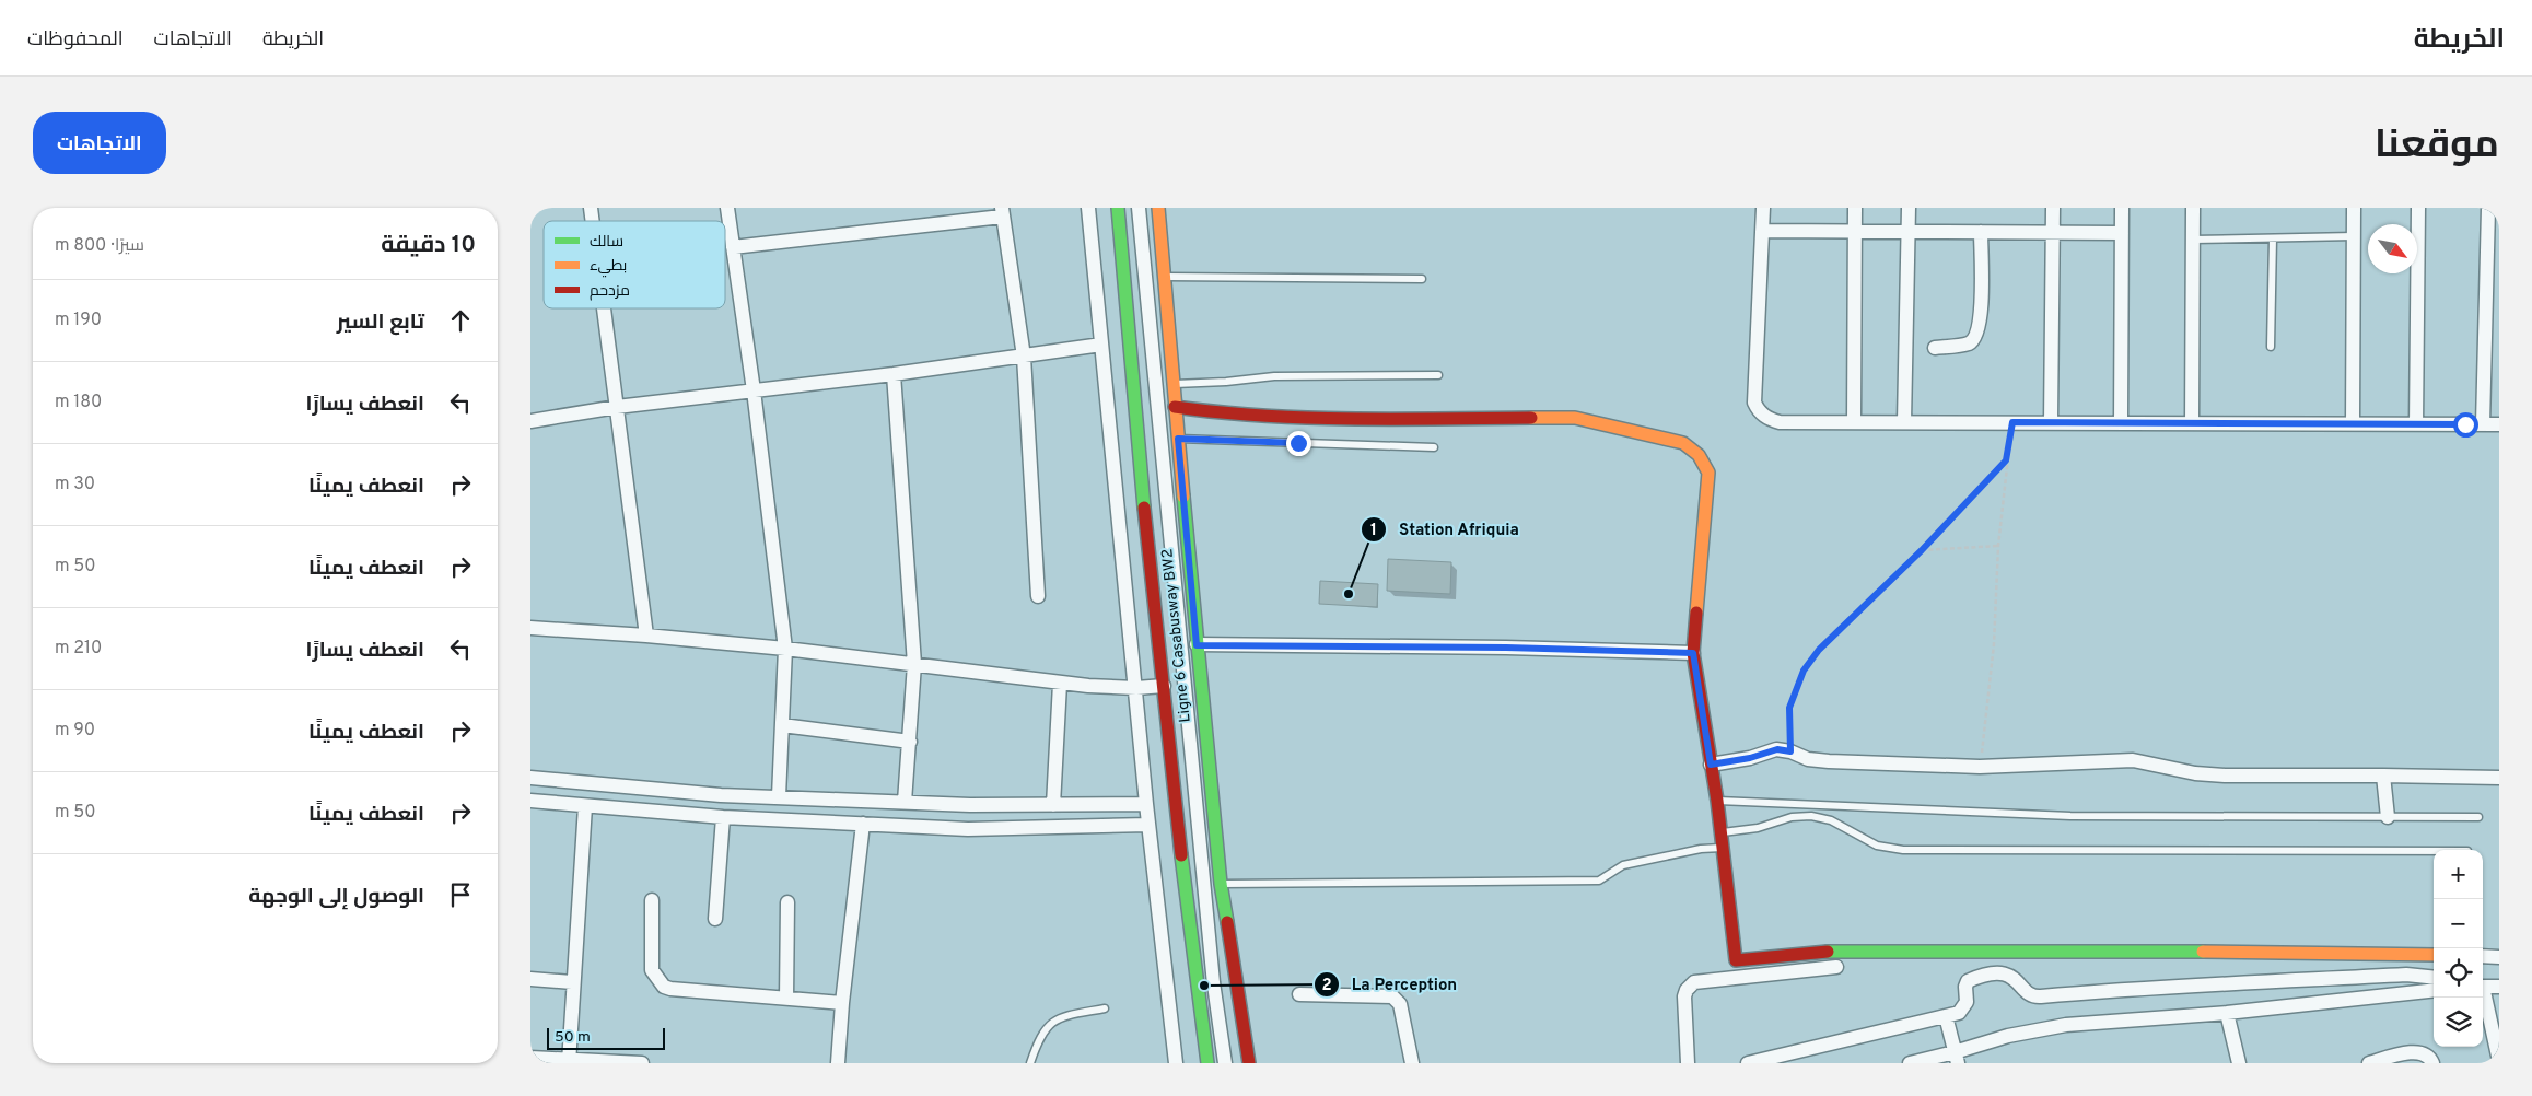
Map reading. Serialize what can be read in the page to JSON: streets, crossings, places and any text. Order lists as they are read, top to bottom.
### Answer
{
  "streets": {
    "lane": ["Ligne 6 Casabusway BW2"]
  },
  "places": ["Station Afriquia", "La Perception"],
  "legend": ["سالك", "بطيء", "مزدحم"],
  "scale_bar": "50 m",
  "north": "bottom right",
  "page": {
    "header": "الخريطة",
    "nav": ["الخريطة", "الاتجاهات", "المحفوظات"],
    "title": "موقعنا",
    "buttons": "الاتجاهات",
    "heading": ["10 دقيقة", "سيرًا · 800 m"],
    "list": [
      ["تابع السير", "190 m"],
      ["انعطف يسارًا", "180 m"],
      ["انعطف يمينًا", "30 m"],
      ["انعطف يمينًا", "50 m"],
      ["انعطف يسارًا", "210 m"],
      ["انعطف يمينًا", "90 m"],
      ["انعطف يمينًا", "50 m"],
      "الوصول إلى الوجهة"
    ],
    "map_buttons": ["+", "−"],
    "scale": "50 m"
  }
}
